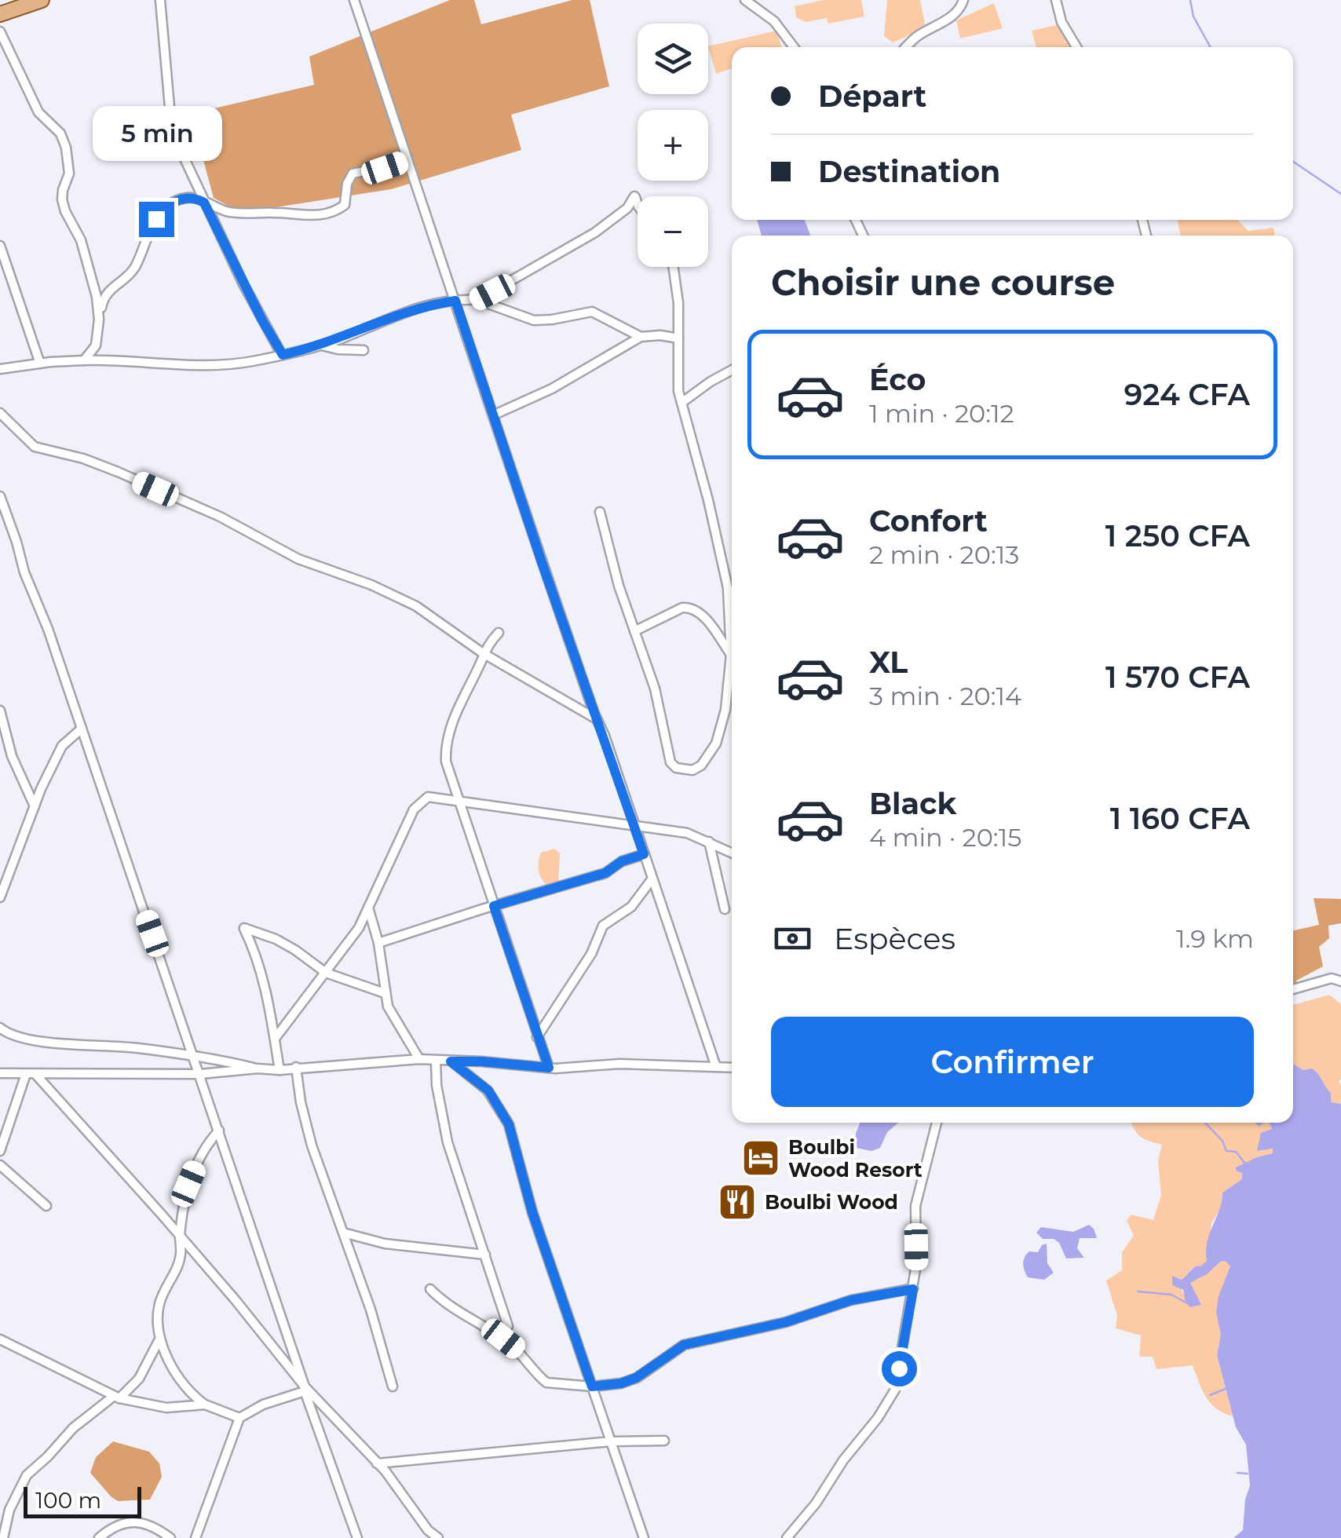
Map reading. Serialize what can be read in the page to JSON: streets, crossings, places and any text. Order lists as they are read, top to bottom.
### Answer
{
  "places": {
    "hotel": ["Boulbi Wood Resort"],
    "restaurant": ["Boulbi Wood"]
  },
  "scale_bar": "100 m",
  "page": {
    "map_buttons": ["+", "−"],
    "banner": ["Départ", "Destination"],
    "bubble": "5 min",
    "heading": "Choisir une course",
    "list": [
      {
        "name": "Éco",
        "note": "1 min · 20:12",
        "value": "924 CFA"
      },
      {
        "name": "Confort",
        "note": "2 min · 20:13",
        "value": "1 250 CFA"
      },
      {
        "name": "XL",
        "note": "3 min · 20:14",
        "value": "1 570 CFA"
      },
      {
        "name": "Black",
        "note": "4 min · 20:15",
        "value": "1 160 CFA"
      }
    ],
    "pay": ["Espèces", "1.9 km"],
    "buttons": "Confirmer",
    "scale": "100 m"
  }
}
